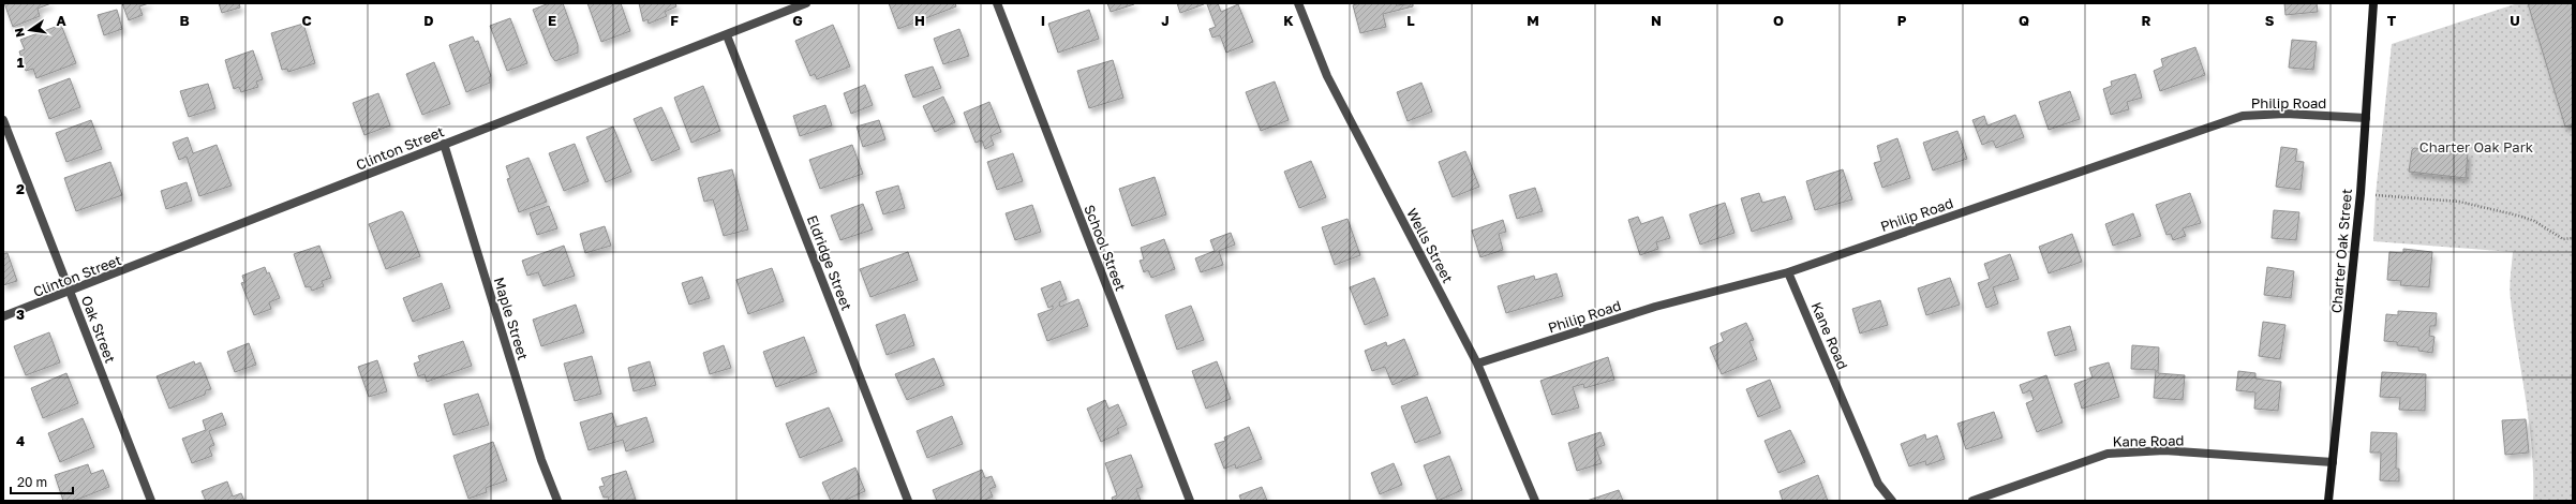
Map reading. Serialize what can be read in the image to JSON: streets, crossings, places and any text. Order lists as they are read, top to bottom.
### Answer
{
  "streets": {
    "main road": ["Charter Oak Street"],
    "street": [
      "Philip Road",
      "Clinton Street",
      "Wells Street",
      "School Street",
      "Eldridge Street",
      "Maple Street",
      "Oak Street",
      "Kane Road"
    ]
  },
  "crossings": [
    ["Philip Road", "Wells Street"],
    ["Philip Road", "Charter Oak Street"],
    ["Philip Road", "Kane Road"],
    ["Clinton Street", "Eldridge Street"],
    ["Clinton Street", "Maple Street"],
    ["Clinton Street", "Oak Street"],
    ["Charter Oak Street", "Kane Road"]
  ],
  "parks": ["Charter Oak Park"],
  "scale_bar": "20 m",
  "north": "left",
  "grid": {
    "columns": [
      "A",
      "B",
      "C",
      "D",
      "E",
      "F",
      "G",
      "H",
      "I",
      "J",
      "K",
      "L",
      "M",
      "N",
      "O",
      "P",
      "Q",
      "R",
      "S",
      "T",
      "U"
    ],
    "rows": [
      "1",
      "2",
      "3",
      "4"
    ]
  }
}
